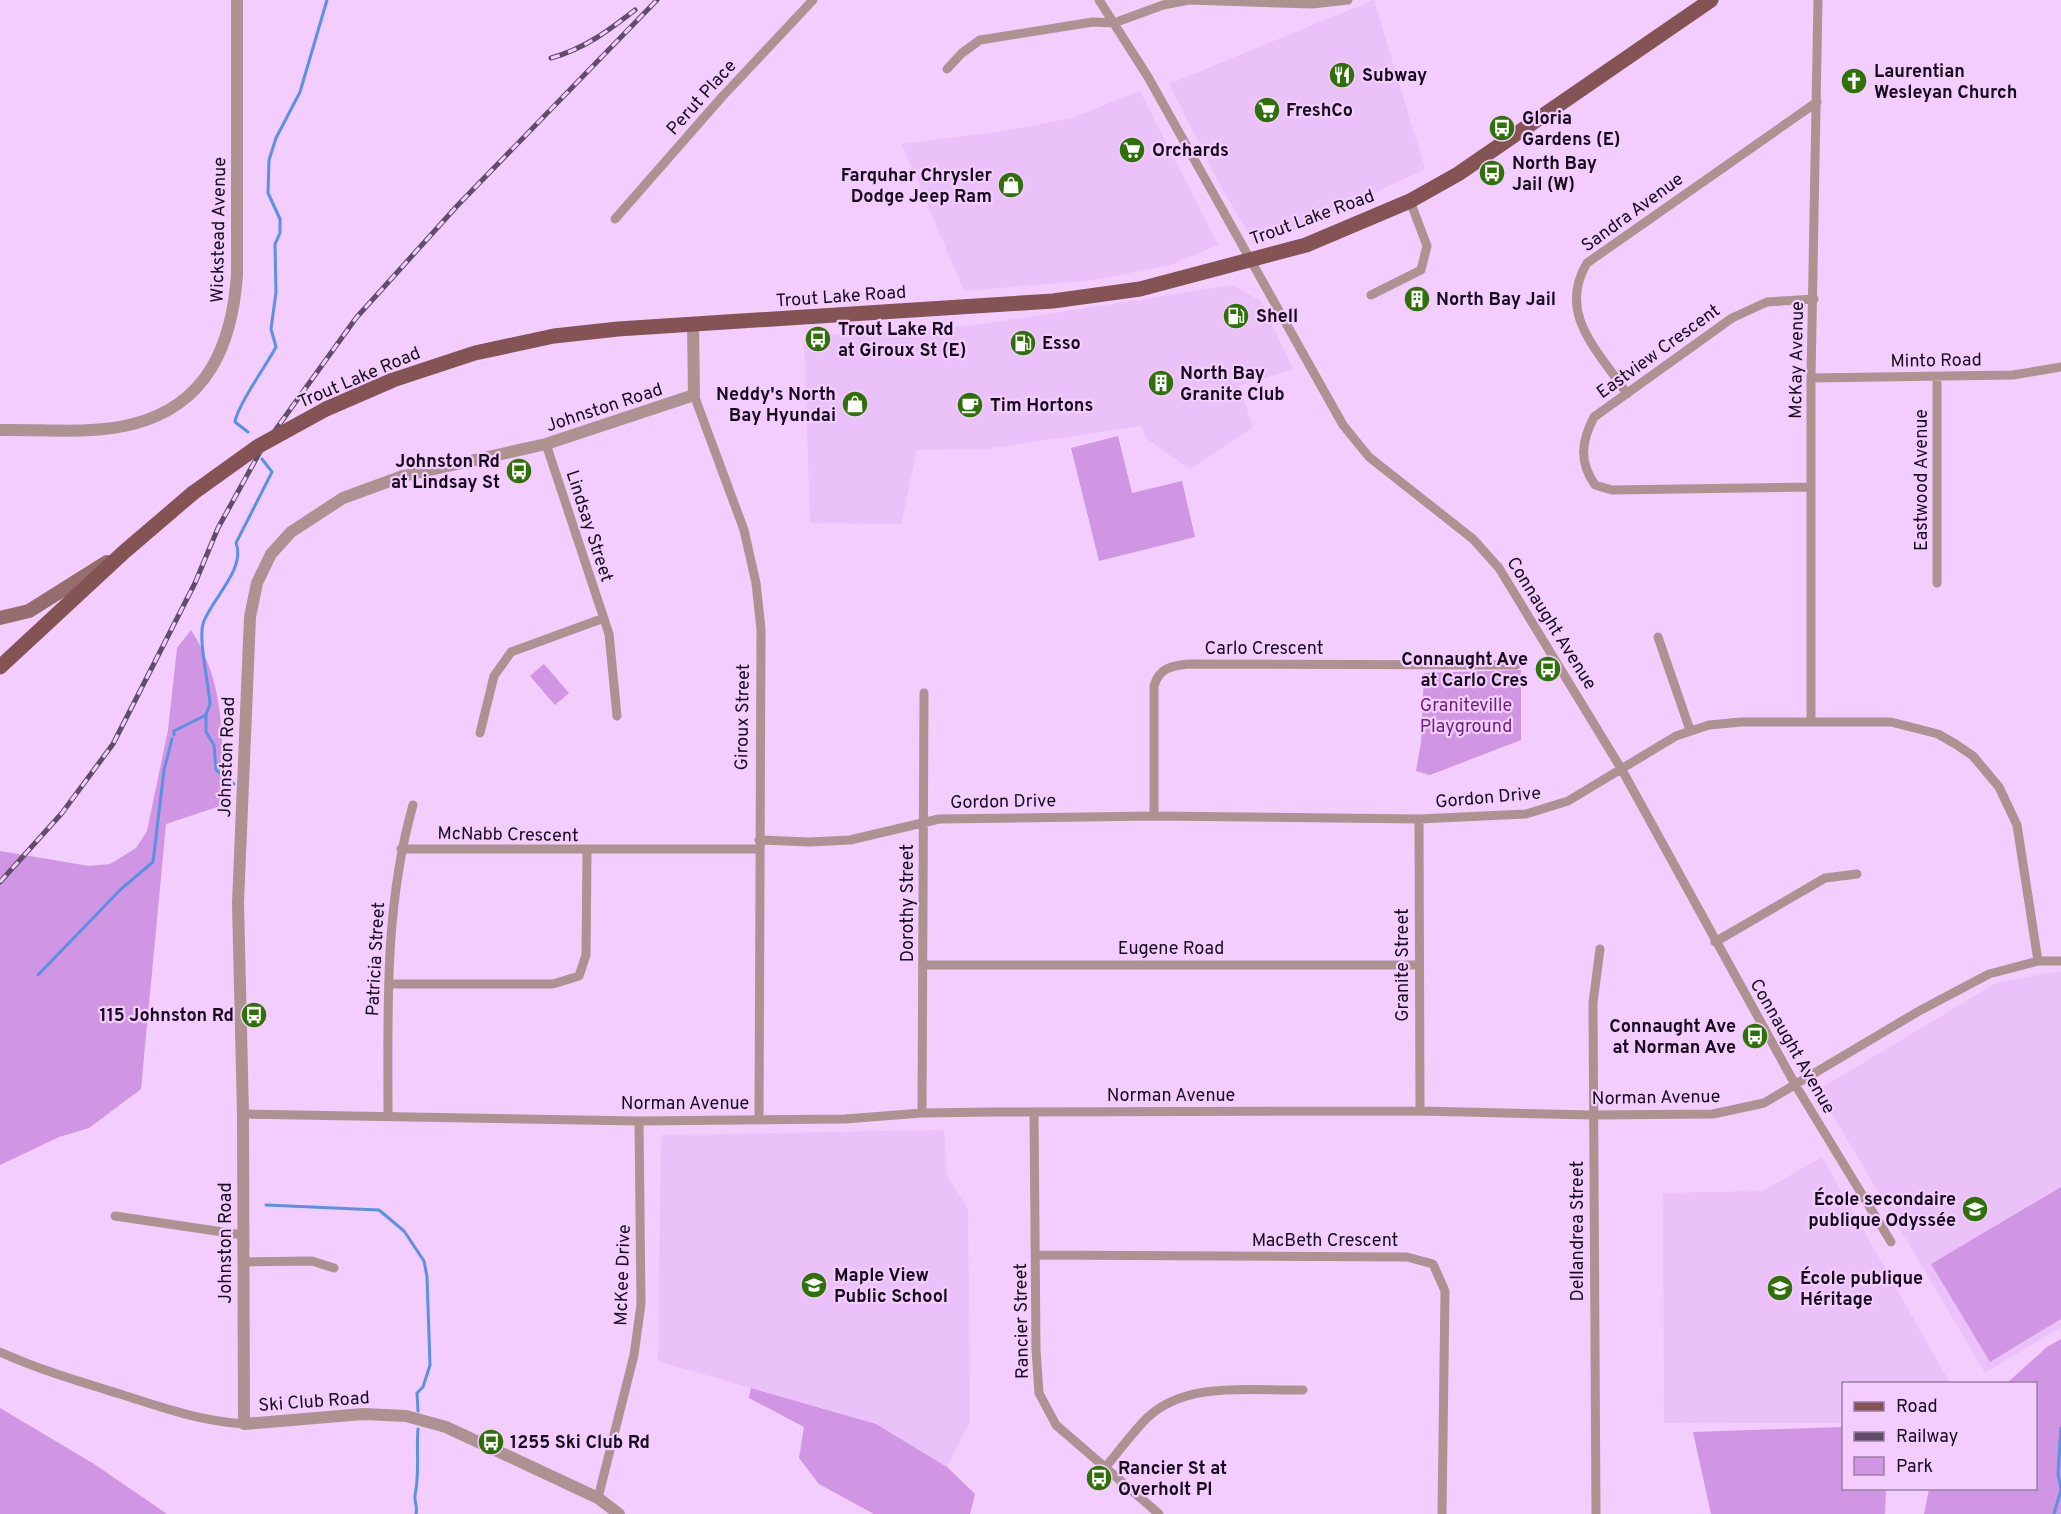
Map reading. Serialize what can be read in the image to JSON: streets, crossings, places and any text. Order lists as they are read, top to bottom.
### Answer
{
  "streets": {
    "main road": ["Trout Lake Road"],
    "street": [
      "Perut Place",
      "Sandra Avenue",
      "Wickstead Avenue",
      "Eastview Crescent",
      "McKay Avenue",
      "Minto Road",
      "Johnston Road",
      "Eastwood Avenue",
      "Lindsay Street",
      "Connaught Avenue",
      "Carlo Crescent",
      "Giroux Street",
      "Gordon Drive",
      "McNabb Crescent",
      "Dorothy Street",
      "Eugene Road",
      "Patricia Street",
      "Granite Street",
      "Norman Avenue",
      "Dellandrea Street",
      "MacBeth Crescent",
      "McKee Drive",
      "Rancier Street",
      "Ski Club Road"
    ]
  },
  "crossings": [
    ["Sandra Avenue", "Eastview Crescent"],
    ["Sandra Avenue", "McKay Avenue"],
    ["Trout Lake Road", "Connaught Avenue"],
    ["Trout Lake Road", "Giroux Street"],
    ["Eastview Crescent", "McKay Avenue"],
    ["McKay Avenue", "Minto Road"],
    ["McKay Avenue", "Gordon Drive"],
    ["Minto Road", "Eastwood Avenue"],
    ["Johnston Road", "Lindsay Street"],
    ["Johnston Road", "Giroux Street"],
    ["Johnston Road", "Norman Avenue"],
    ["Johnston Road", "Ski Club Road"],
    ["Connaught Avenue", "Gordon Drive"],
    ["Connaught Avenue", "Norman Avenue"],
    ["Carlo Crescent", "Gordon Drive"],
    ["Giroux Street", "Gordon Drive"],
    ["Giroux Street", "Norman Avenue"],
    ["Gordon Drive", "McNabb Crescent"],
    ["Gordon Drive", "Dorothy Street"],
    ["Gordon Drive", "Granite Street"],
    ["Gordon Drive", "Norman Avenue"],
    ["McNabb Crescent", "Patricia Street"],
    ["Dorothy Street", "Eugene Road"],
    ["Dorothy Street", "Norman Avenue"],
    ["Eugene Road", "Granite Street"],
    ["Patricia Street", "Norman Avenue"],
    ["Granite Street", "Norman Avenue"],
    ["Norman Avenue", "Dellandrea Street"],
    ["Norman Avenue", "McKee Drive"],
    ["Norman Avenue", "Rancier Street"],
    ["MacBeth Crescent", "Rancier Street"],
    ["McKee Drive", "Ski Club Road"]
  ],
  "parks": ["Graniteville Playground"],
  "places": {
    "restaurant": ["Subway"],
    "church": ["Laurentian Wesleyan Church"],
    "supermarket": ["FreshCo", "Orchards"],
    "bus stop": [
      "Gloria Gardens (E)",
      "North Bay Jail (W)",
      "Trout Lake Rd at Giroux St (E)",
      "Johnston Rd at Lindsay St",
      "Connaught Ave at Carlo Cres",
      "115 Johnston Rd",
      "Connaught Ave at Norman Ave",
      "1255 Ski Club Rd",
      "Rancier St at Overholt Pl"
    ],
    "shop": ["Farquhar Chrysler Dodge Jeep Ram", "Neddy's North Bay Hyundai"],
    "building": ["North Bay Jail", "North Bay Granite Club"],
    "fuel station": ["Shell", "Esso"],
    "cafe": ["Tim Hortons"],
    "school or university": ["École secondaire publique Odyssée", "Maple View Public School", "École publique Héritage"]
  },
  "legend": ["Road", "Railway", "Park"]
}
